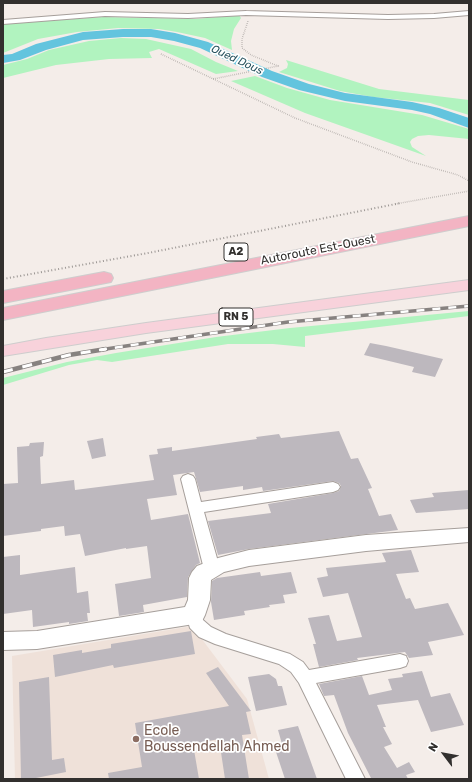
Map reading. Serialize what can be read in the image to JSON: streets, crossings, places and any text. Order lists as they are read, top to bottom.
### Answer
{
  "streets": {
    "highway": ["Autoroute Est-Ouest", "A2"],
    "main road": ["RN 5"]
  },
  "water": ["Oued Dous"],
  "places": ["Ecole Boussendellah Ahmed"],
  "north": "top left"
}
